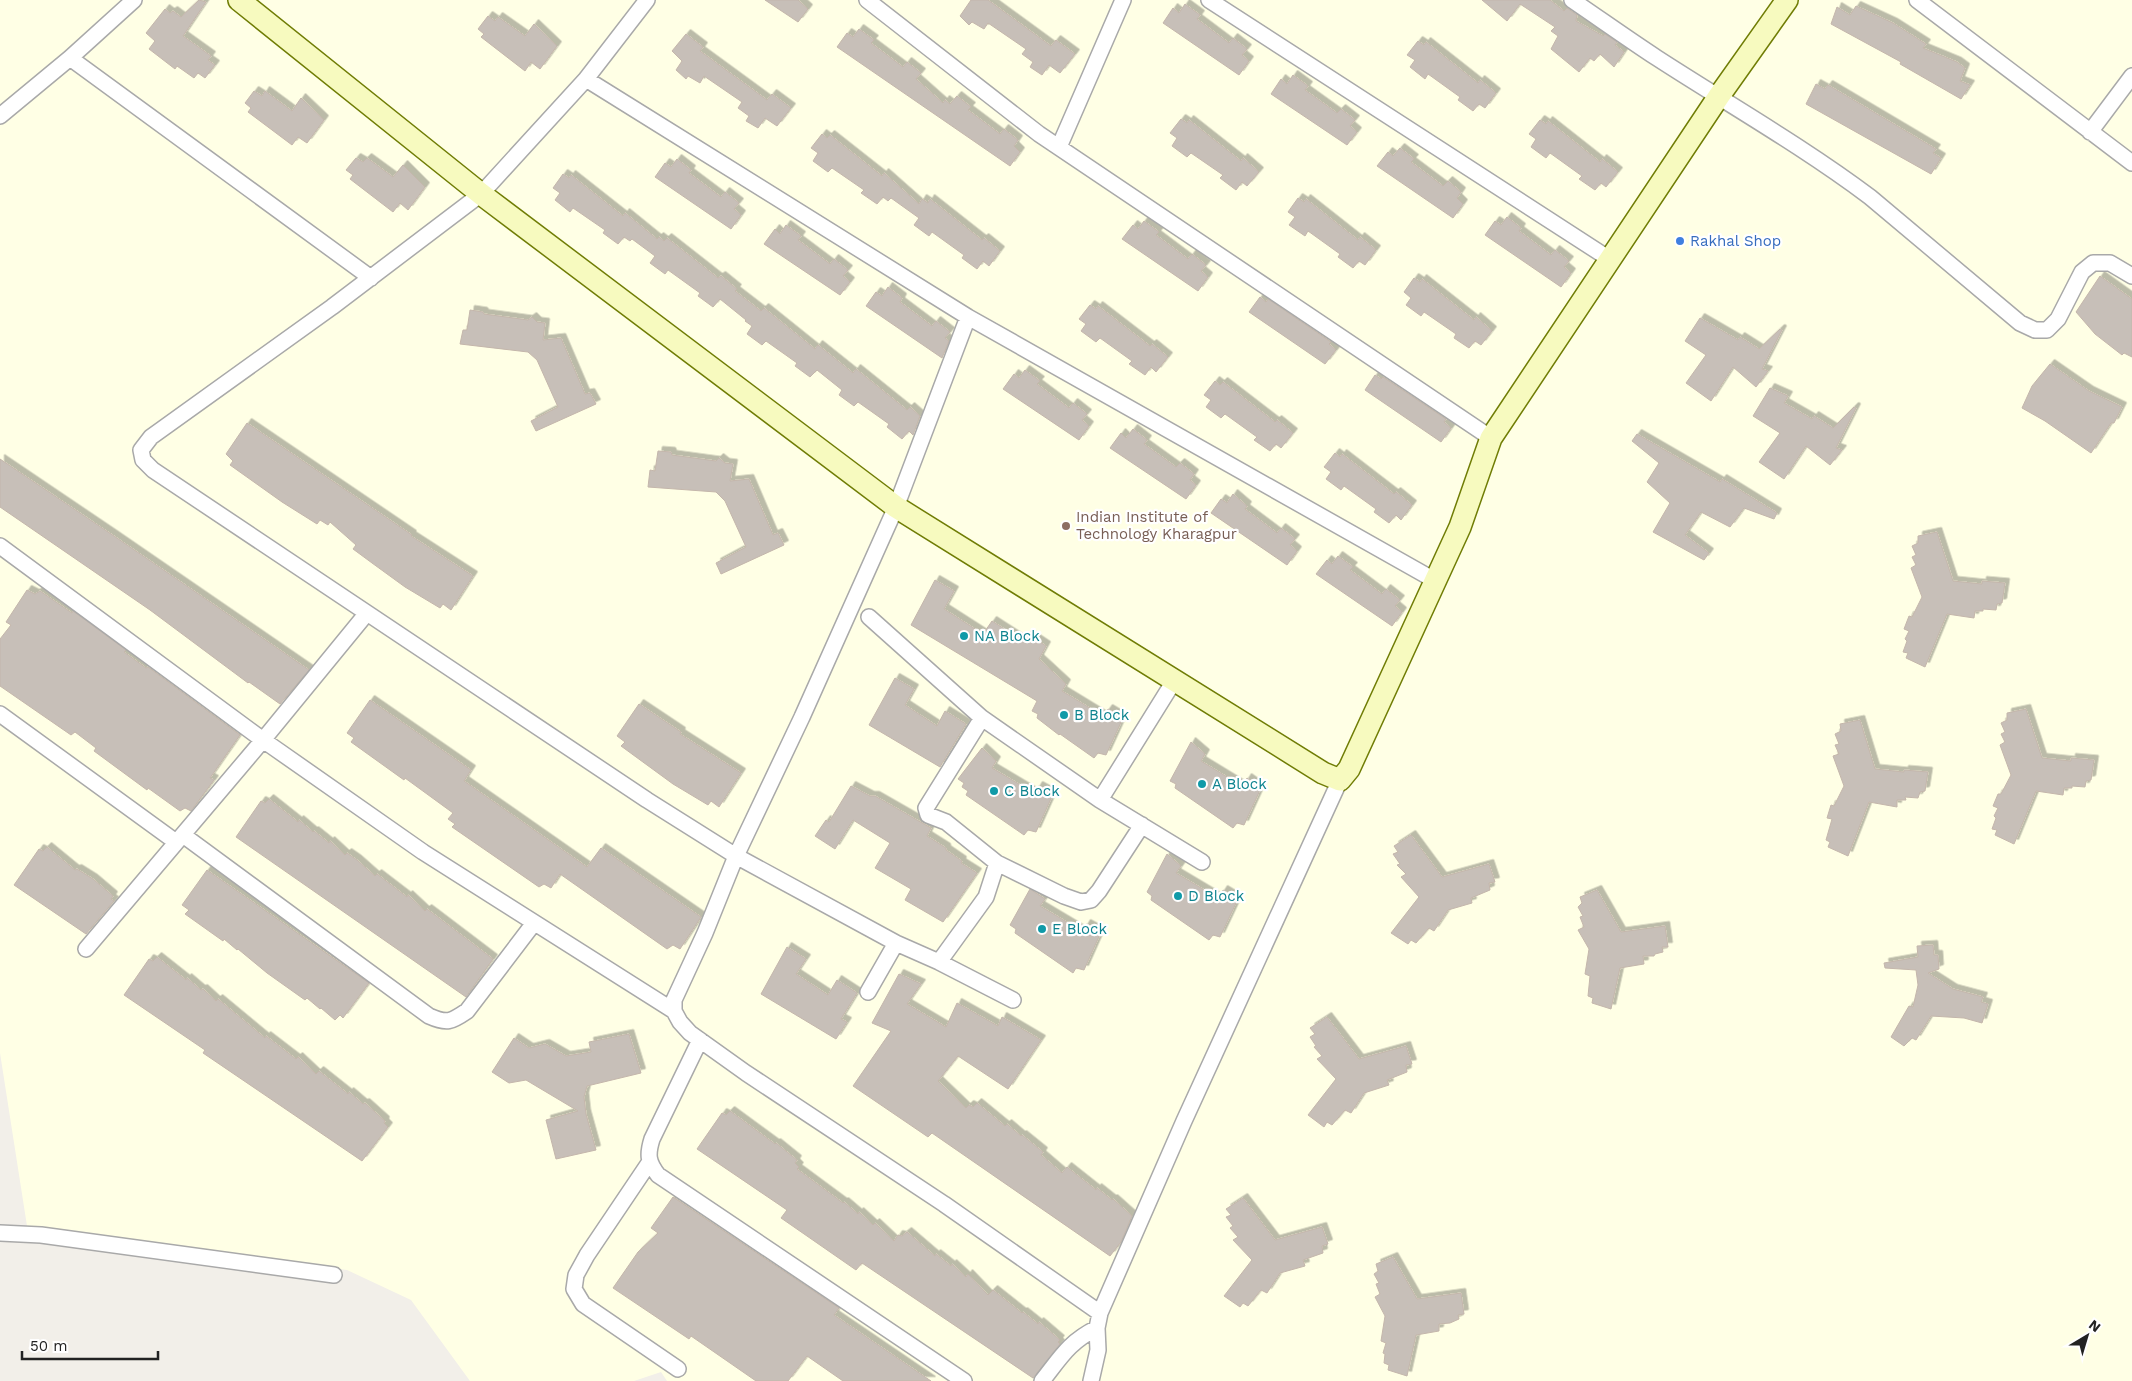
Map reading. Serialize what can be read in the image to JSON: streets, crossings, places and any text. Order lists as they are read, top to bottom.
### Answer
{
  "places": [
    "Rakhal Shop",
    "Indian Institute of Technology Kharagpur",
    "NA Block",
    "B Block",
    "A Block",
    "C Block",
    "D Block",
    "E Block"
  ],
  "scale_bar": "50 m",
  "north": "top right"
}
